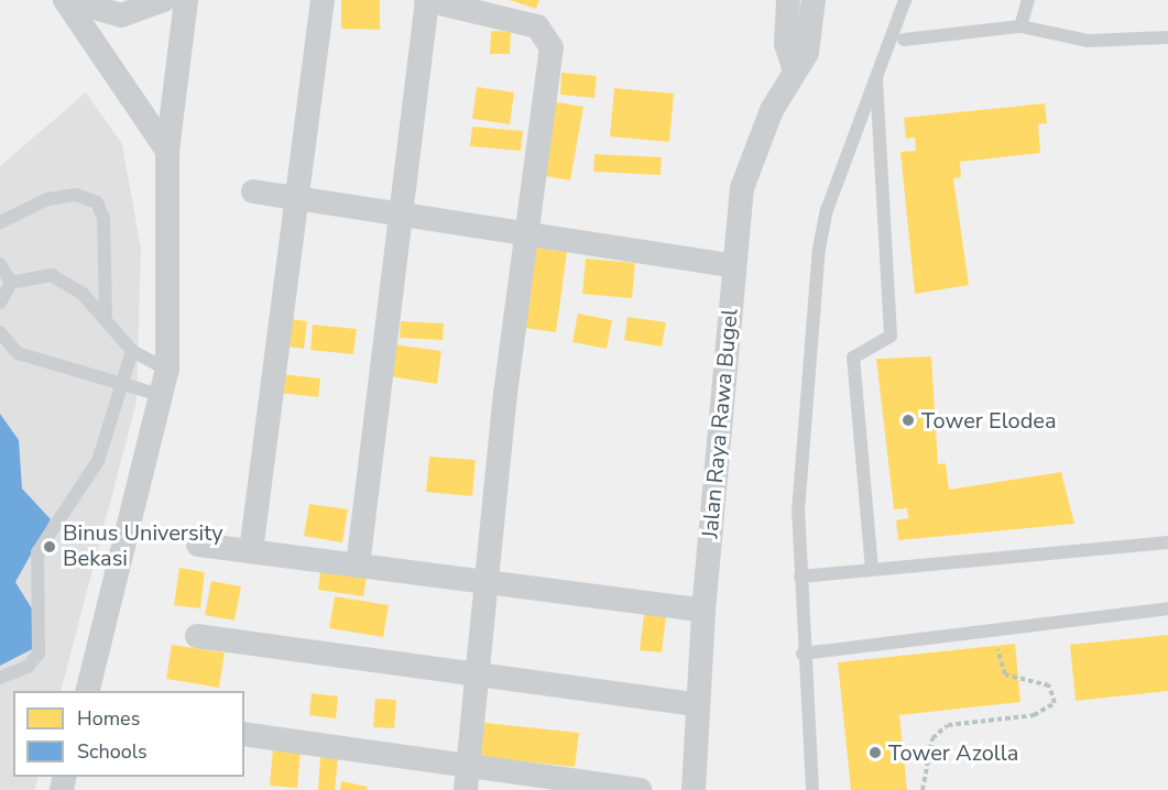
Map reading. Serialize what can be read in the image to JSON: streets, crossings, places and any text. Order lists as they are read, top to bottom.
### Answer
{
  "streets": {
    "street": ["Jalan Raya Rawa Bugel"]
  },
  "places": ["Tower Elodea", "Binus University Bekasi", "Tower Azolla"],
  "legend": ["Homes", "Schools"]
}
